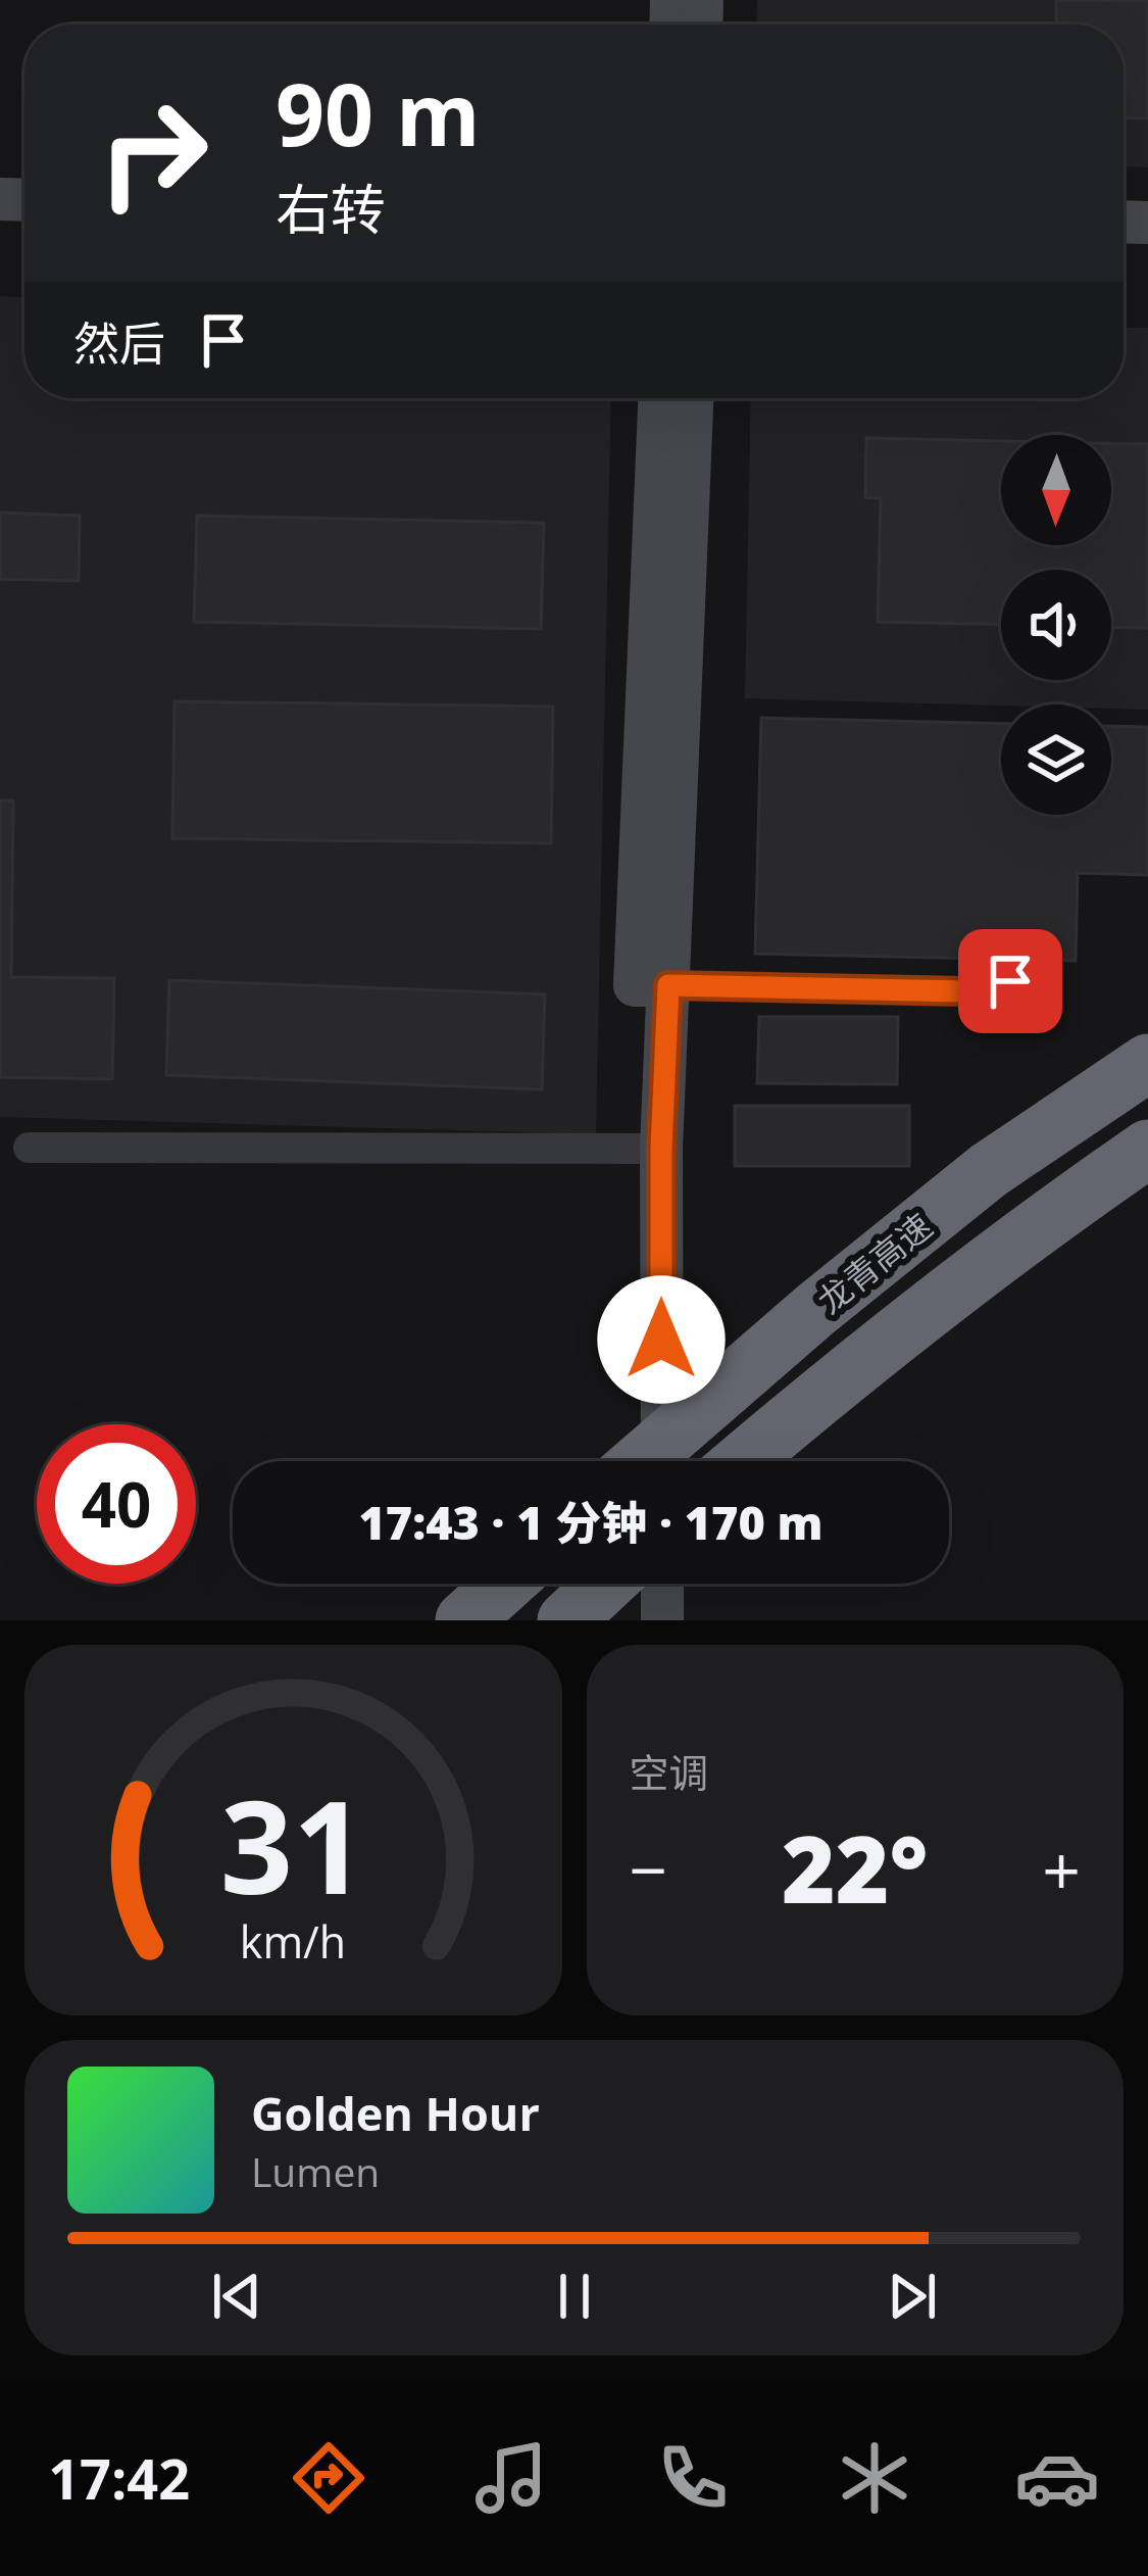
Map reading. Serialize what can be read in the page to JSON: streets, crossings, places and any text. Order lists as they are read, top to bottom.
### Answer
{
  "streets": {
    "highway": ["龙青高速"]
  },
  "north": "bottom",
  "page": {
    "turn": ["90 m", "右转"],
    "then": "然后",
    "limit": "40",
    "trip": "17:43 · 1 分钟 · 170 m",
    "tile": "空调",
    "heat": ["−", "22°", "+"],
    "song": ["Golden Hour", "Lumen"],
    "tabs": "17:42",
    "gauge": ["31", "km/h"]
  }
}
